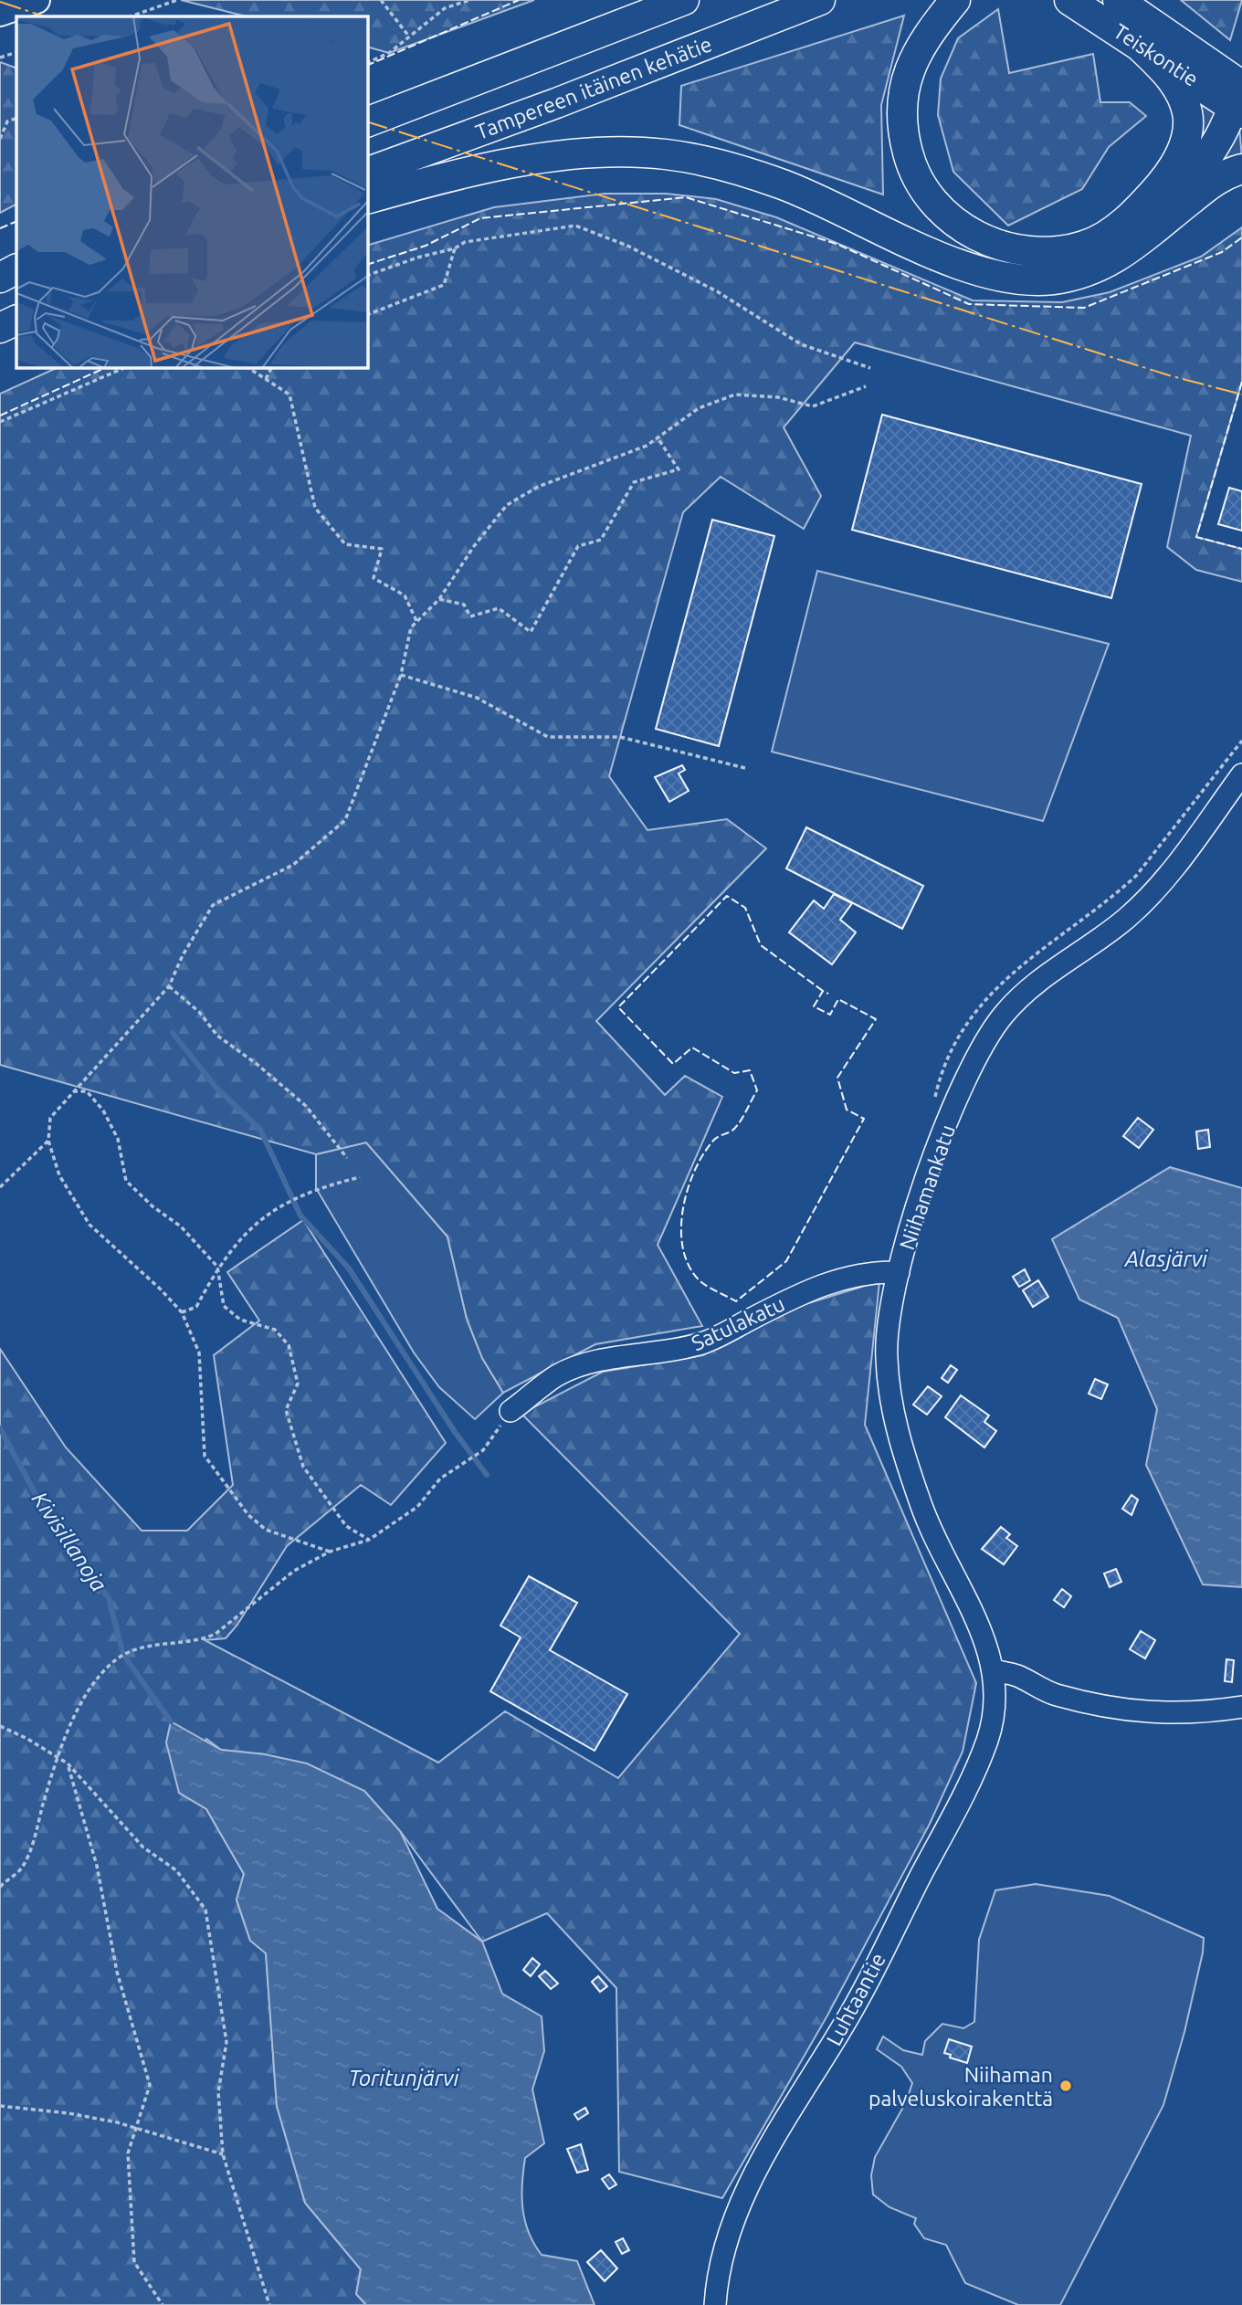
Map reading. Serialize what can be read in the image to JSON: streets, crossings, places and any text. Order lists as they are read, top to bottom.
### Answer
{
  "streets": {
    "highway": ["Teiskontie", "Tampereen itäinen kehätie"],
    "street": ["Niihamankatu", "Satulakatu", "Luhtaantie"]
  },
  "crossings": [
    ["Niihamankatu", "Satulakatu"],
    ["Niihamankatu", "Luhtaantie"]
  ],
  "water": ["Alasjärvi", "Kivisillanoja", "Toritunjärvi"],
  "places": ["Niihaman palveluskoirakenttä"]
}
